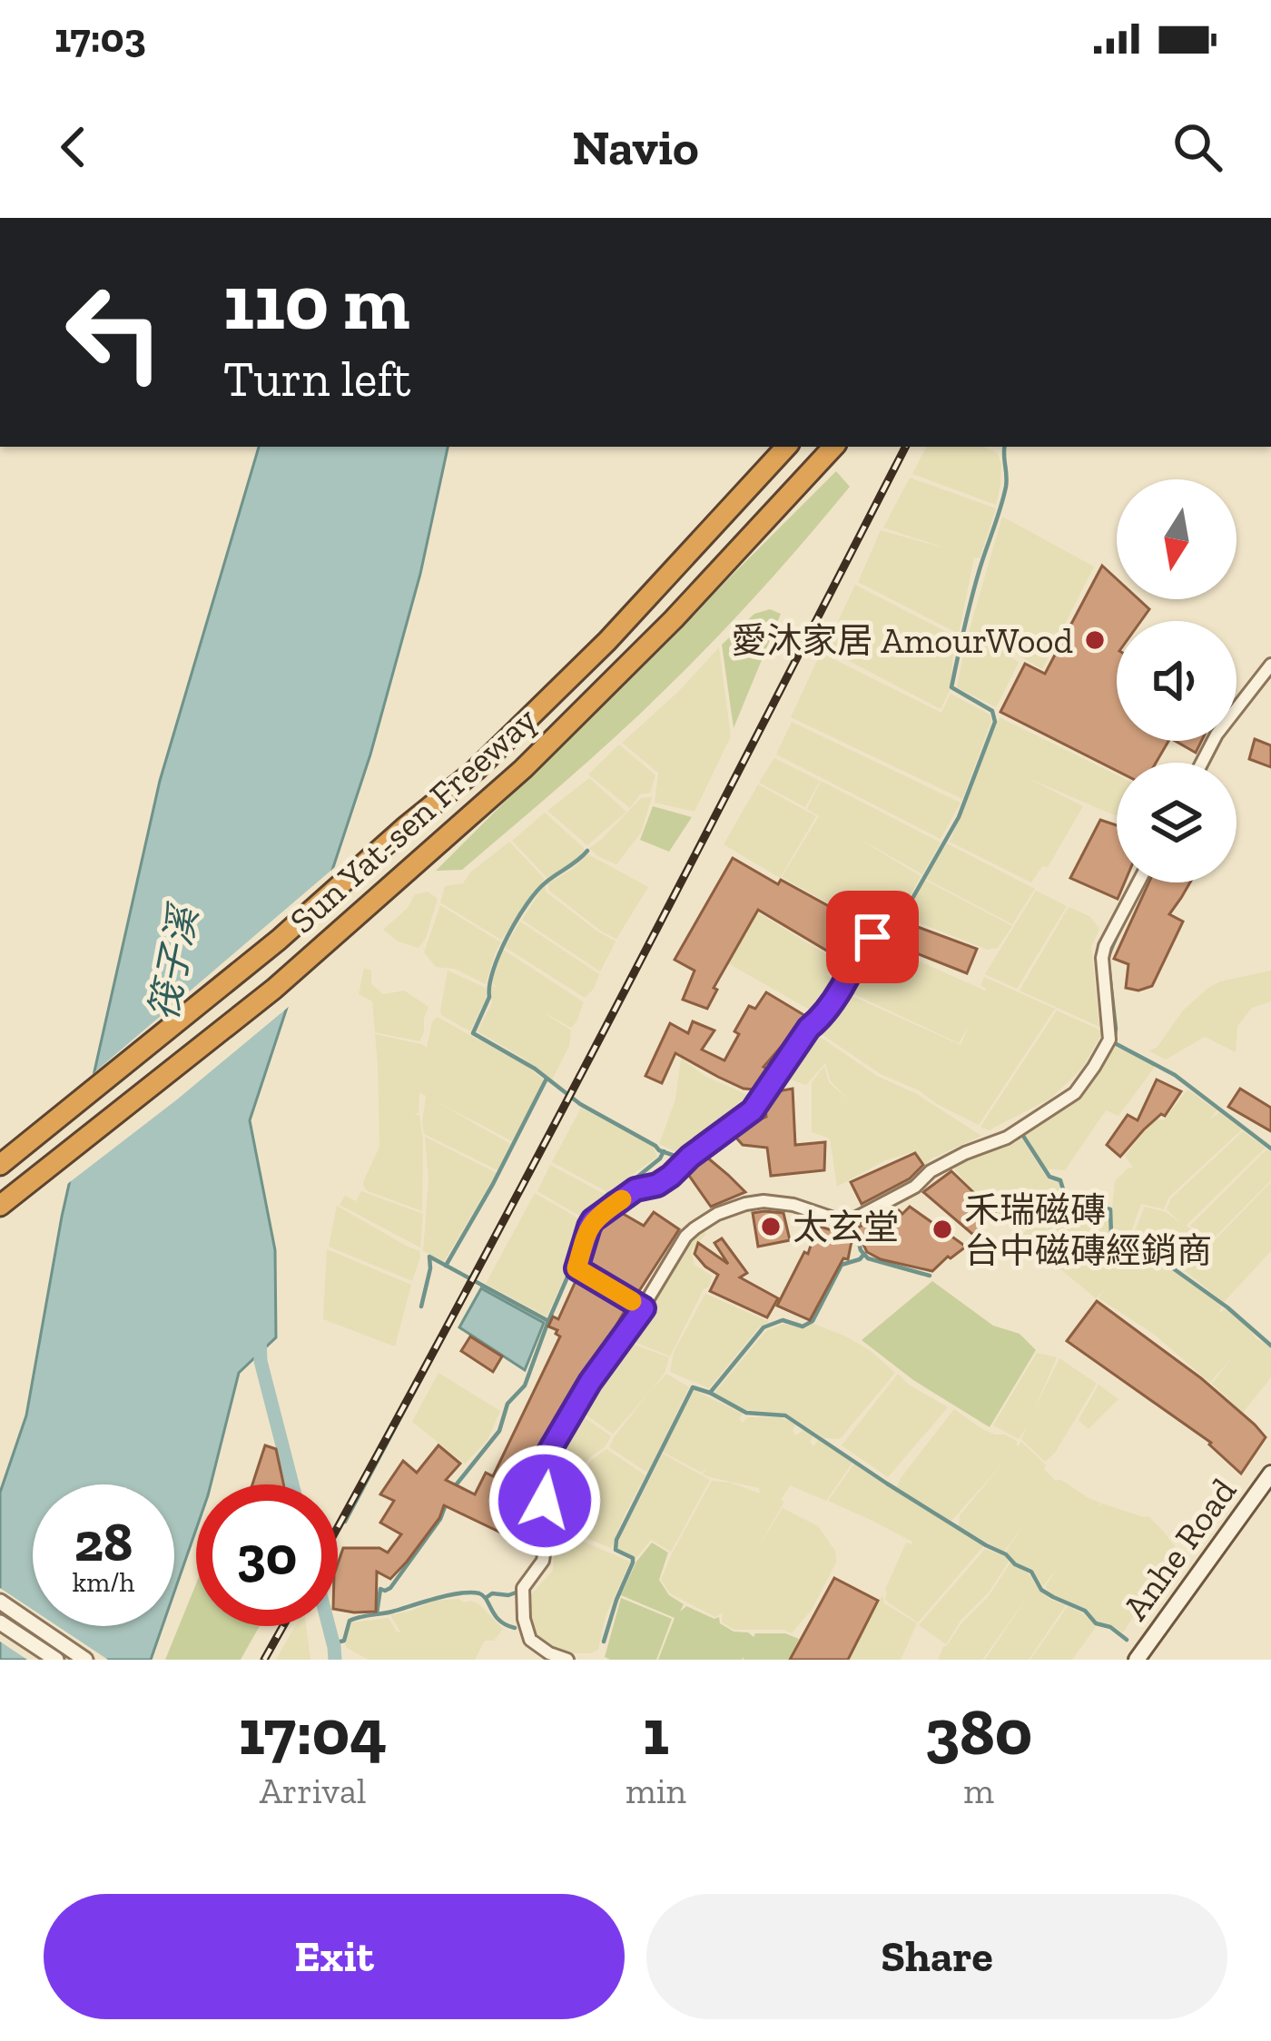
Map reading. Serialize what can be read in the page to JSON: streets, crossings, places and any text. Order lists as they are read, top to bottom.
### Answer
{
  "streets": {
    "highway": ["Sun Yat-sen Freeway"],
    "main road": ["Anhe Road"]
  },
  "water": ["筏子溪"],
  "places": ["愛沐家居 AmourWood", "太玄堂", "禾瑞磁磚 台中磁磚經銷商"],
  "north": "bottom",
  "page": {
    "status": "17:03",
    "header": "Navio",
    "turn": ["110 m", "Turn left"],
    "speed": "28 km/h",
    "limit": "30",
    "eta": [
      "17:04",
      "Arrival",
      "1",
      "min",
      "380",
      "m"
    ],
    "buttons": ["Exit", "Share"]
  }
}
